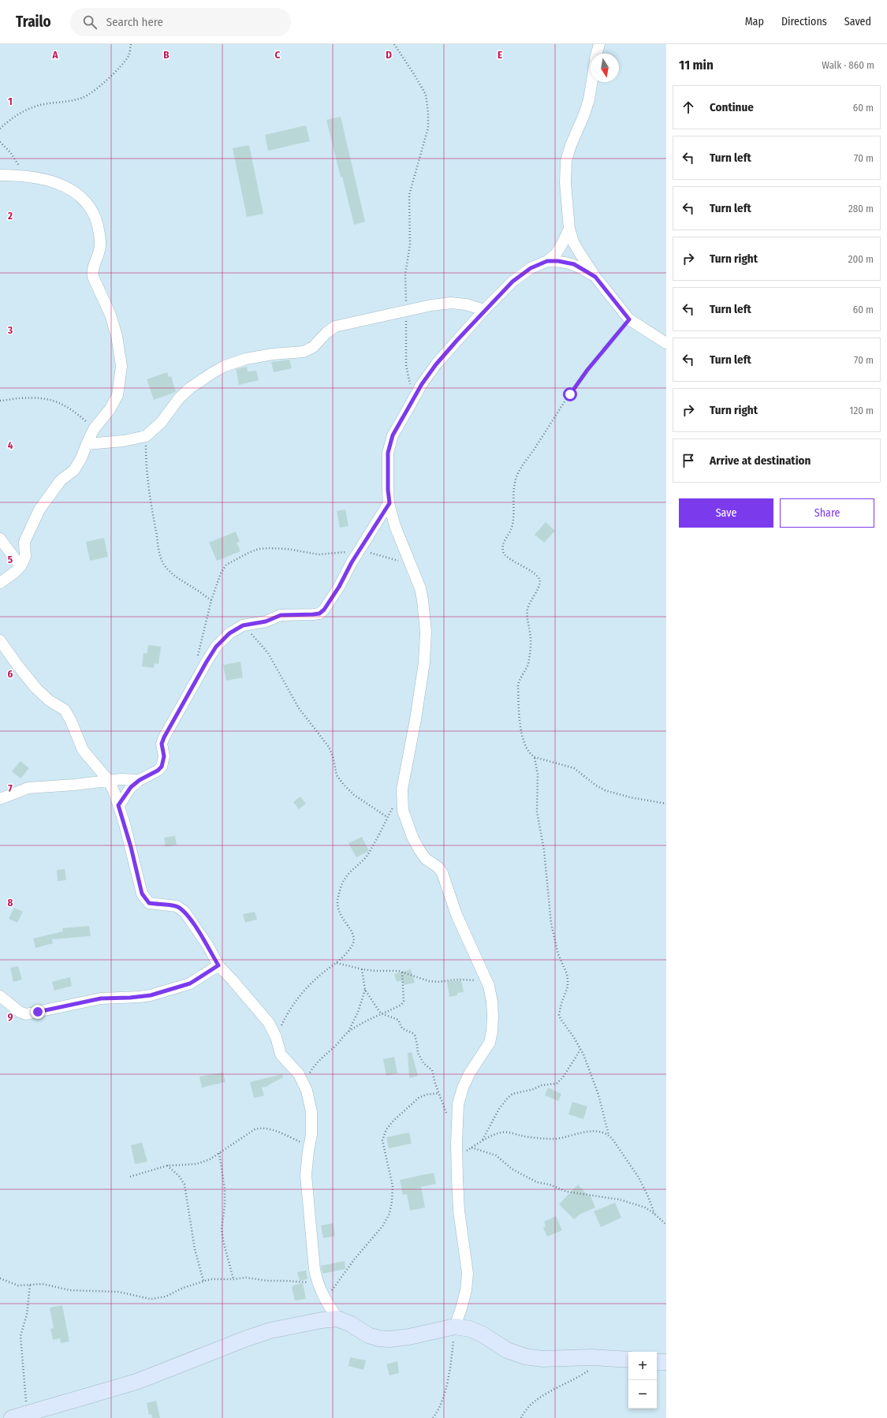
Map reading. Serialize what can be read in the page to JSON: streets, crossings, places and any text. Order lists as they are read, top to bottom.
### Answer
{
  "north": "bottom",
  "page": {
    "header": "Trailo",
    "search": "Search here",
    "nav": ["Map", "Directions", "Saved"],
    "heading": ["11 min", "Walk · 860 m"],
    "list": [
      ["Continue", "60 m"],
      ["Turn left", "70 m"],
      ["Turn left", "280 m"],
      ["Turn right", "200 m"],
      ["Turn left", "60 m"],
      ["Turn left", "70 m"],
      ["Turn right", "120 m"],
      "Arrive at destination"
    ],
    "buttons": ["Save", "Share"],
    "map_buttons": ["+", "−"]
  },
  "grid": {
    "columns": [
      "A",
      "B",
      "C",
      "D",
      "E"
    ],
    "rows": [
      "1",
      "2",
      "3",
      "4",
      "5",
      "6",
      "7",
      "8",
      "9"
    ]
  }
}
